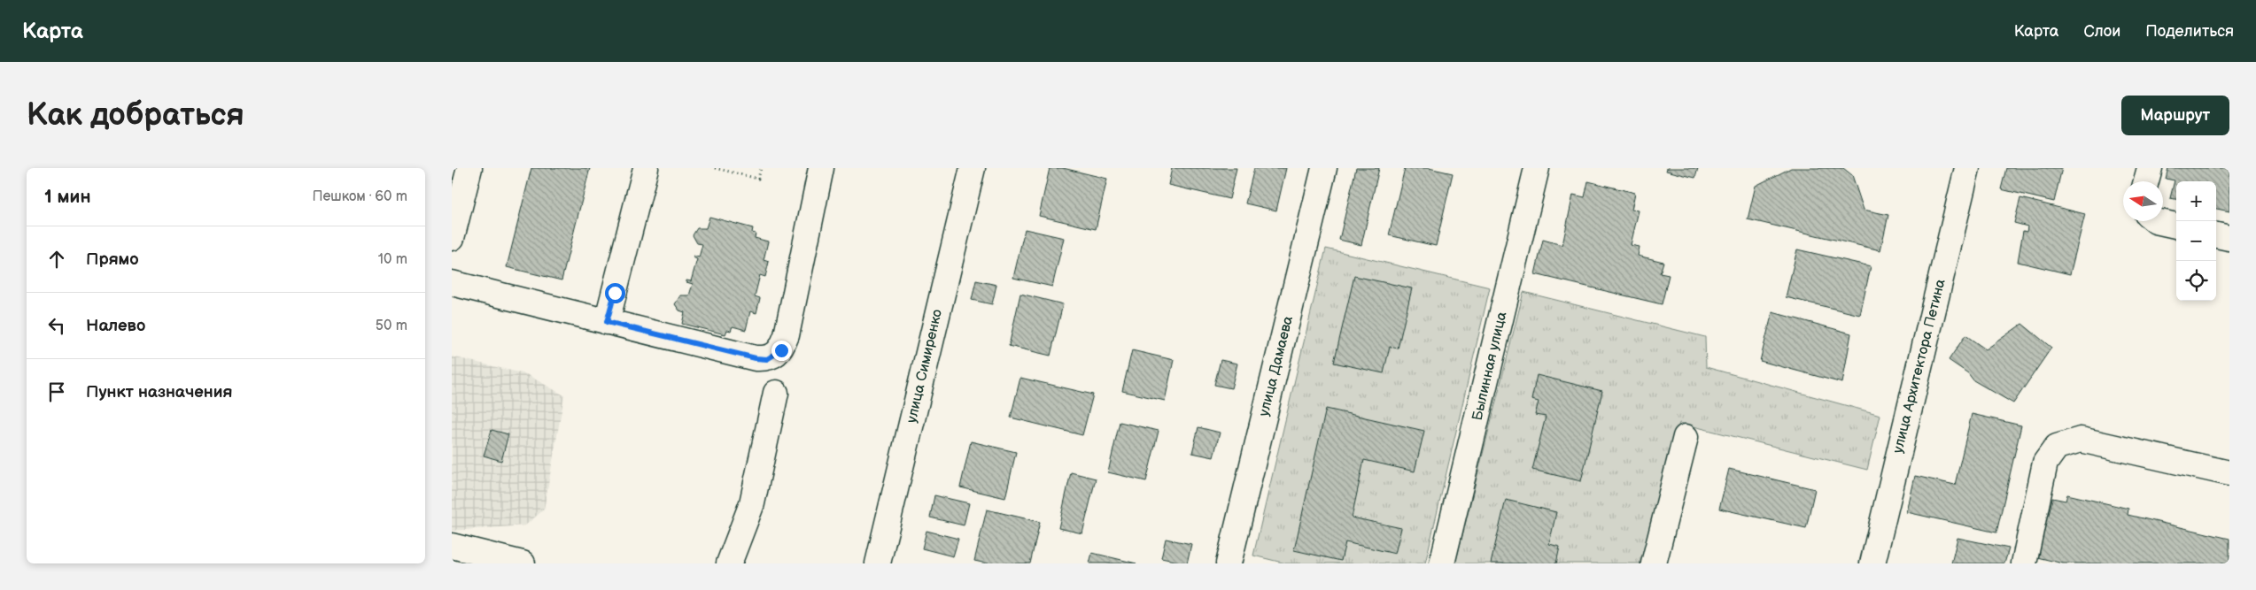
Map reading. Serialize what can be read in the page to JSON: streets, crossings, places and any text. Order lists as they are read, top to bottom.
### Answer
{
  "streets": {
    "street": [
      "улица Симиренко",
      "улица Дамаева",
      "Былинная улица",
      "улица Архитектора Петина"
    ]
  },
  "north": "left",
  "page": {
    "header": "Карта",
    "nav": ["Карта", "Слои", "Поделиться"],
    "buttons": "Маршрут",
    "title": "Как добраться",
    "heading": ["1 мин", "Пешком · 60 m"],
    "map_buttons": ["+", "−"],
    "list": [
      ["Прямо", "10 m"],
      ["Налево", "50 m"],
      "Пункт назначения"
    ]
  }
}
